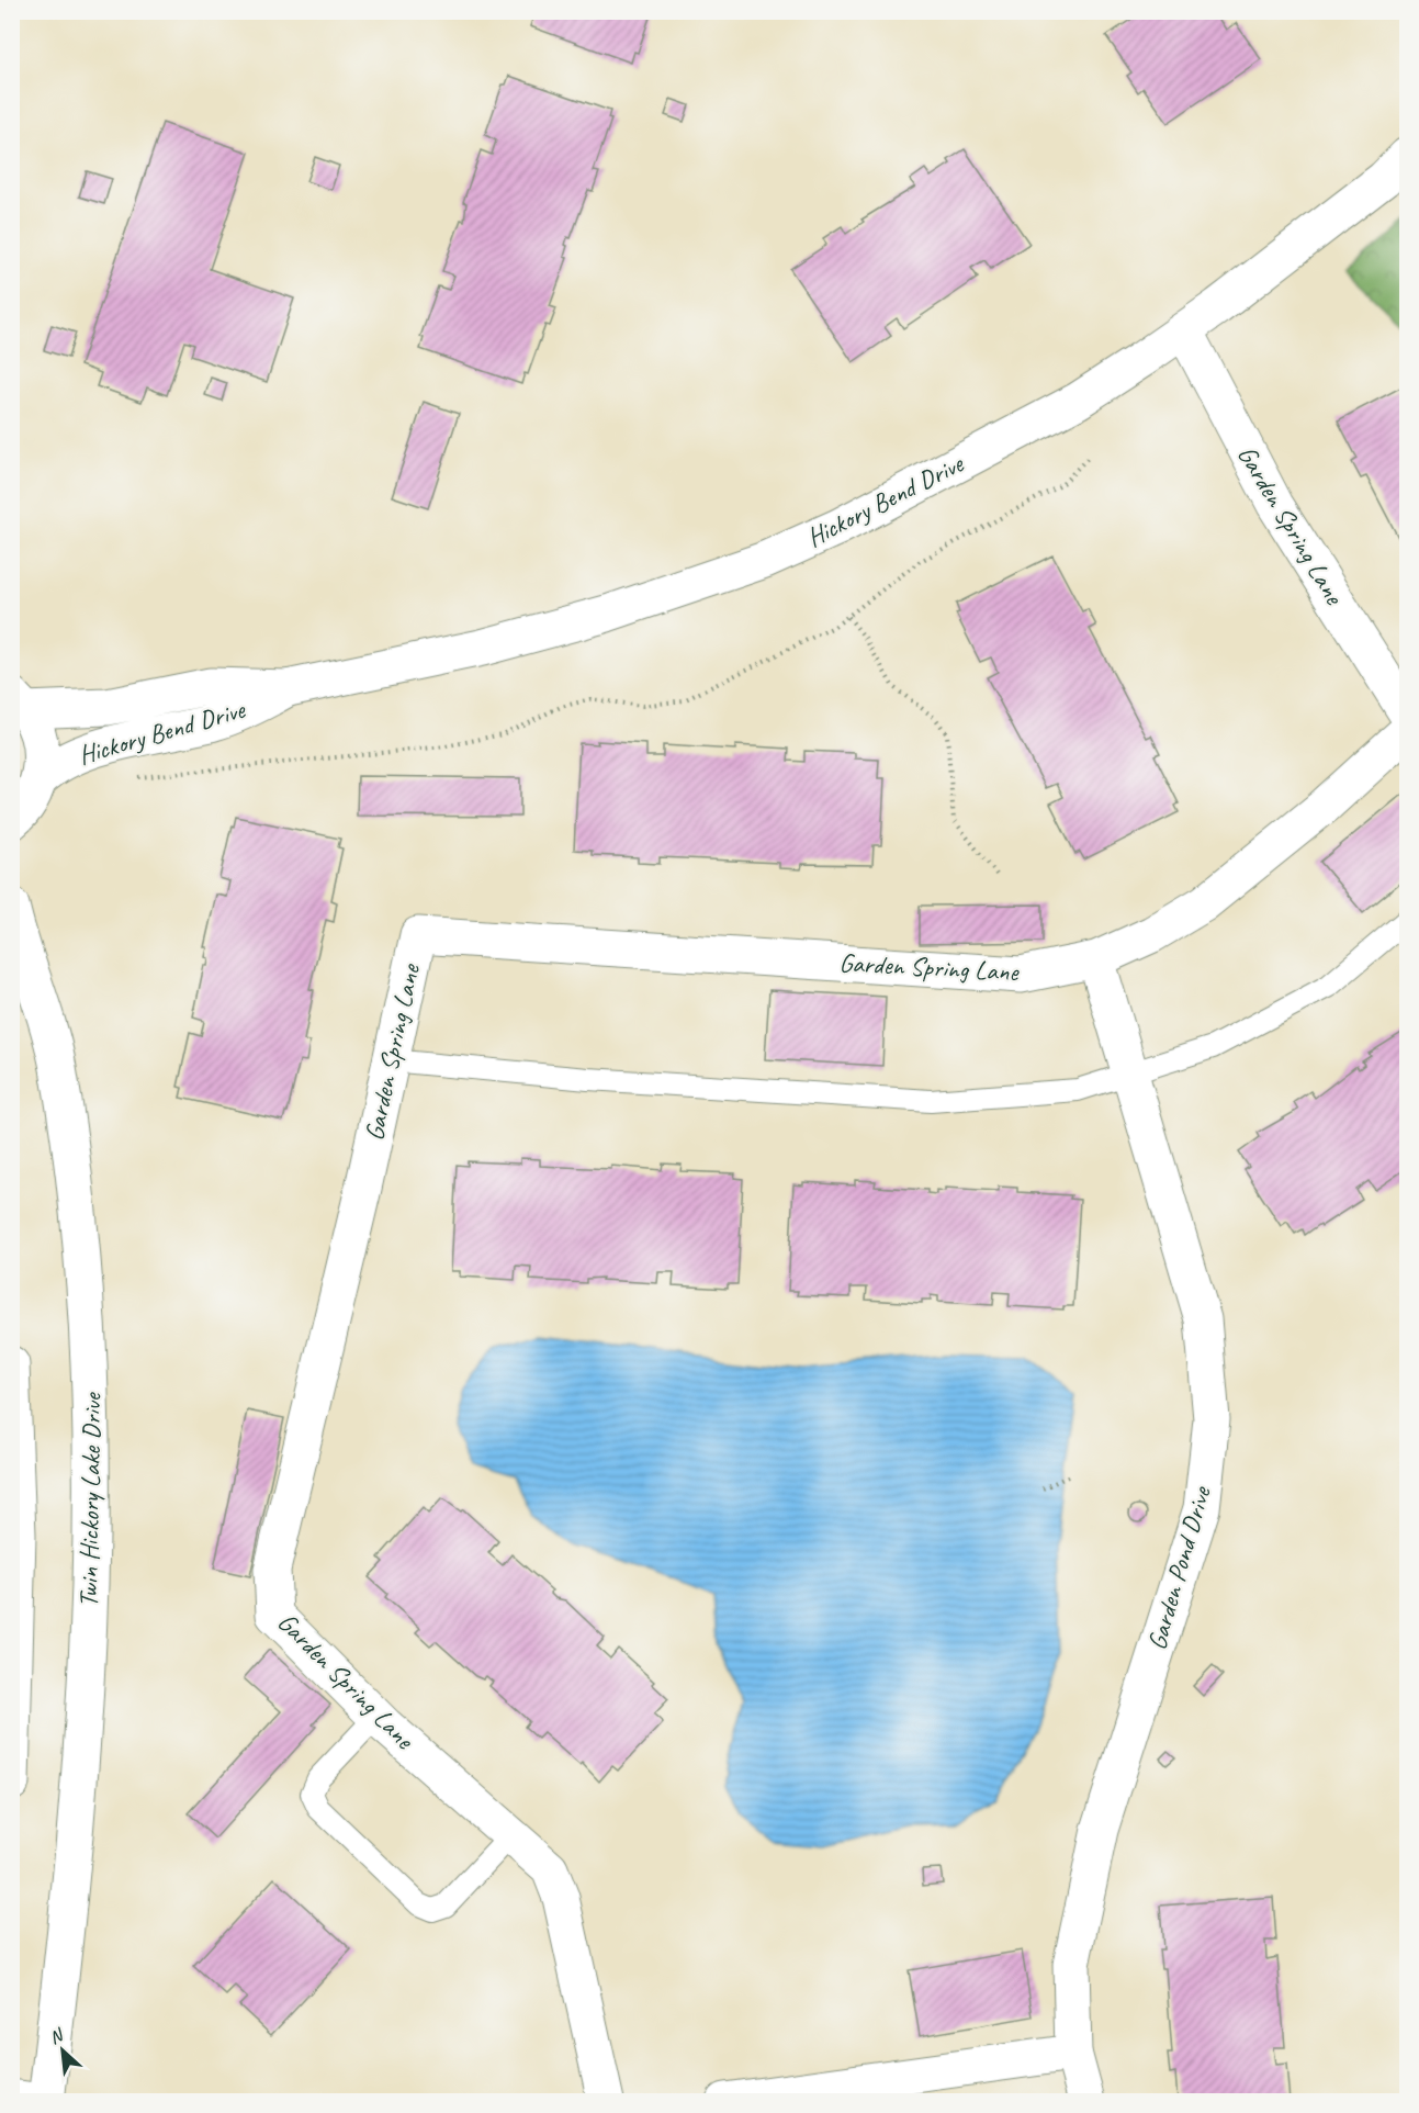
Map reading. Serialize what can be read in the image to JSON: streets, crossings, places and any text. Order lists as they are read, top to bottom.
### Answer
{
  "streets": {
    "street": [
      "Hickory Bend Drive",
      "Garden Spring Lane",
      "Twin Hickory Lake Drive",
      "Garden Pond Drive"
    ]
  },
  "crossings": [
    ["Hickory Bend Drive", "Garden Spring Lane"],
    ["Garden Spring Lane", "Garden Pond Drive"]
  ],
  "north": "top left"
}
